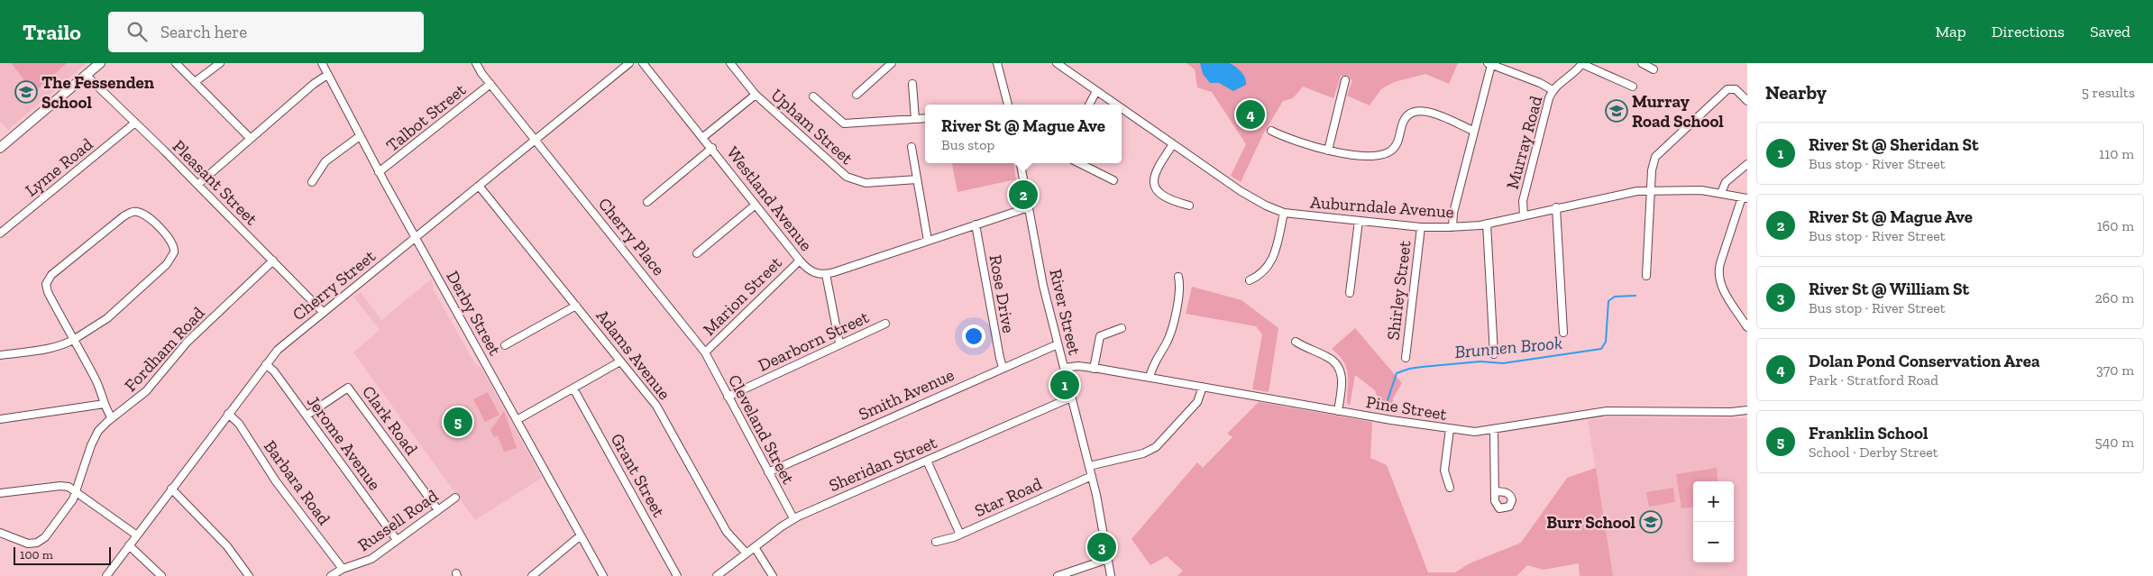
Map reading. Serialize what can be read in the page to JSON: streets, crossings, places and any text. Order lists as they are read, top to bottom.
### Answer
{
  "streets": {
    "street": [
      "Talbot Street",
      "Upham Street",
      "Murray Road",
      "Lyme Road",
      "Pleasant Street",
      "Westland Avenue",
      "Auburndale Avenue",
      "Cherry Place",
      "Cherry Street",
      "Shirley Street",
      "Rose Drive",
      "Marion Street",
      "River Street",
      "Derby Street",
      "Dearborn Street",
      "Fordham Road",
      "Adams Avenue",
      "Smith Avenue",
      "Pine Street",
      "Clark Road",
      "Cleveland Street",
      "Jerome Avenue",
      "Sheridan Street",
      "Grant Street",
      "Barbara Road",
      "Star Road",
      "Russell Road"
    ]
  },
  "crossings": [
    ["Talbot Street", "Cherry Place"],
    ["Talbot Street", "Derby Street"],
    ["Murray Road", "Auburndale Avenue"],
    ["Lyme Road", "Pleasant Street"],
    ["Pleasant Street", "Cherry Street"],
    ["Pleasant Street", "Fordham Road"],
    ["Westland Avenue", "Marion Street"],
    ["Auburndale Avenue", "Shirley Street"],
    ["Cherry Place", "Cherry Street"],
    ["Cherry Place", "Marion Street"],
    ["Cherry Place", "Cleveland Street"],
    ["Cherry Street", "Derby Street"],
    ["Cherry Street", "Adams Avenue"],
    ["Cherry Street", "Jerome Avenue"],
    ["Cherry Street", "Barbara Road"],
    ["Rose Drive", "Smith Avenue"],
    ["Marion Street", "Cleveland Street"],
    ["River Street", "Smith Avenue"],
    ["River Street", "Pine Street"],
    ["River Street", "Sheridan Street"],
    ["River Street", "Star Road"],
    ["Dearborn Street", "Cleveland Street"],
    ["Adams Avenue", "Sheridan Street"],
    ["Smith Avenue", "Cleveland Street"],
    ["Clark Road", "Jerome Avenue"],
    ["Clark Road", "Russell Road"],
    ["Cleveland Street", "Sheridan Street"],
    ["Jerome Avenue", "Russell Road"],
    ["Barbara Road", "Russell Road"]
  ],
  "water": ["Brunnen Brook"],
  "places": {
    "school or university": ["The Fessenden School", "Murray Road School", "Burr School"]
  },
  "scale_bar": "100 m",
  "page": {
    "header": "Trailo",
    "search": "Search here",
    "nav": ["Map", "Directions", "Saved"],
    "heading": ["Nearby", "5 results"],
    "pins": [
      "4",
      "2",
      "1",
      "5",
      "3"
    ],
    "popup": ["River St @ Mague Ave", "Bus stop"],
    "list": [
      {
        "mark": "1",
        "name": "River St @ Sheridan St",
        "note": "Bus stop · River Street",
        "value": "110 m"
      },
      {
        "mark": "2",
        "name": "River St @ Mague Ave",
        "note": "Bus stop · River Street",
        "value": "160 m"
      },
      {
        "mark": "3",
        "name": "River St @ William St",
        "note": "Bus stop · River Street",
        "value": "260 m"
      },
      {
        "mark": "4",
        "name": "Dolan Pond Conservation Area",
        "note": "Park · Stratford Road",
        "value": "370 m"
      },
      {
        "mark": "5",
        "name": "Franklin School",
        "note": "School · Derby Street",
        "value": "540 m"
      }
    ],
    "map_buttons": ["+", "−"],
    "scale": "100 m"
  }
}
